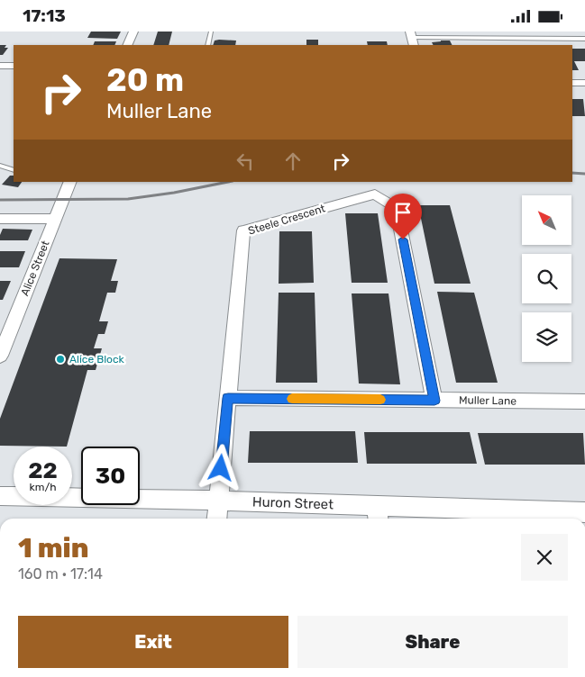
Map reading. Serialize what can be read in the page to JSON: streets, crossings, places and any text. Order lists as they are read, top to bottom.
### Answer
{
  "streets": {
    "street": [
      "Steele Crescent",
      "Alice Street",
      "Muller Lane",
      "Huron Street"
    ]
  },
  "crossings": [
    ["Steele Crescent", "Muller Lane"],
    ["Steele Crescent", "Huron Street"]
  ],
  "places": ["Alice Block"],
  "north": "top left",
  "page": {
    "status": "17:13",
    "turn": ["20 m", "Muller Lane"],
    "speed": "22 km/h",
    "limit": "30",
    "heading": ["1 min", "160 m · 17:14"],
    "buttons": ["Exit", "Share"]
  }
}
